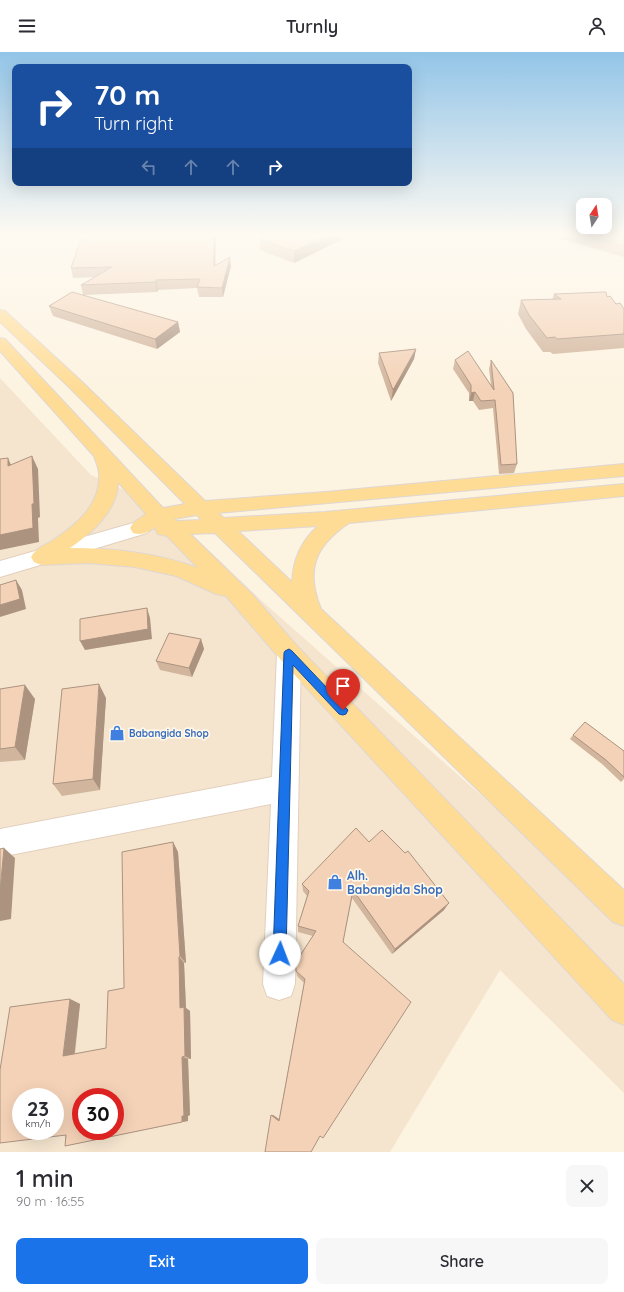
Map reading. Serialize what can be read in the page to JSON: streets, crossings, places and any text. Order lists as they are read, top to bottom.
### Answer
{
  "places": {
    "shop": ["Babangida Shop", "Alh. Babangida Shop"]
  },
  "north": "top",
  "page": {
    "header": "Turnly",
    "turn": ["70 m", "Turn right"],
    "speed": "23 km/h",
    "limit": "30",
    "heading": ["1 min", "90 m · 16:55"],
    "buttons": ["Exit", "Share"]
  }
}
